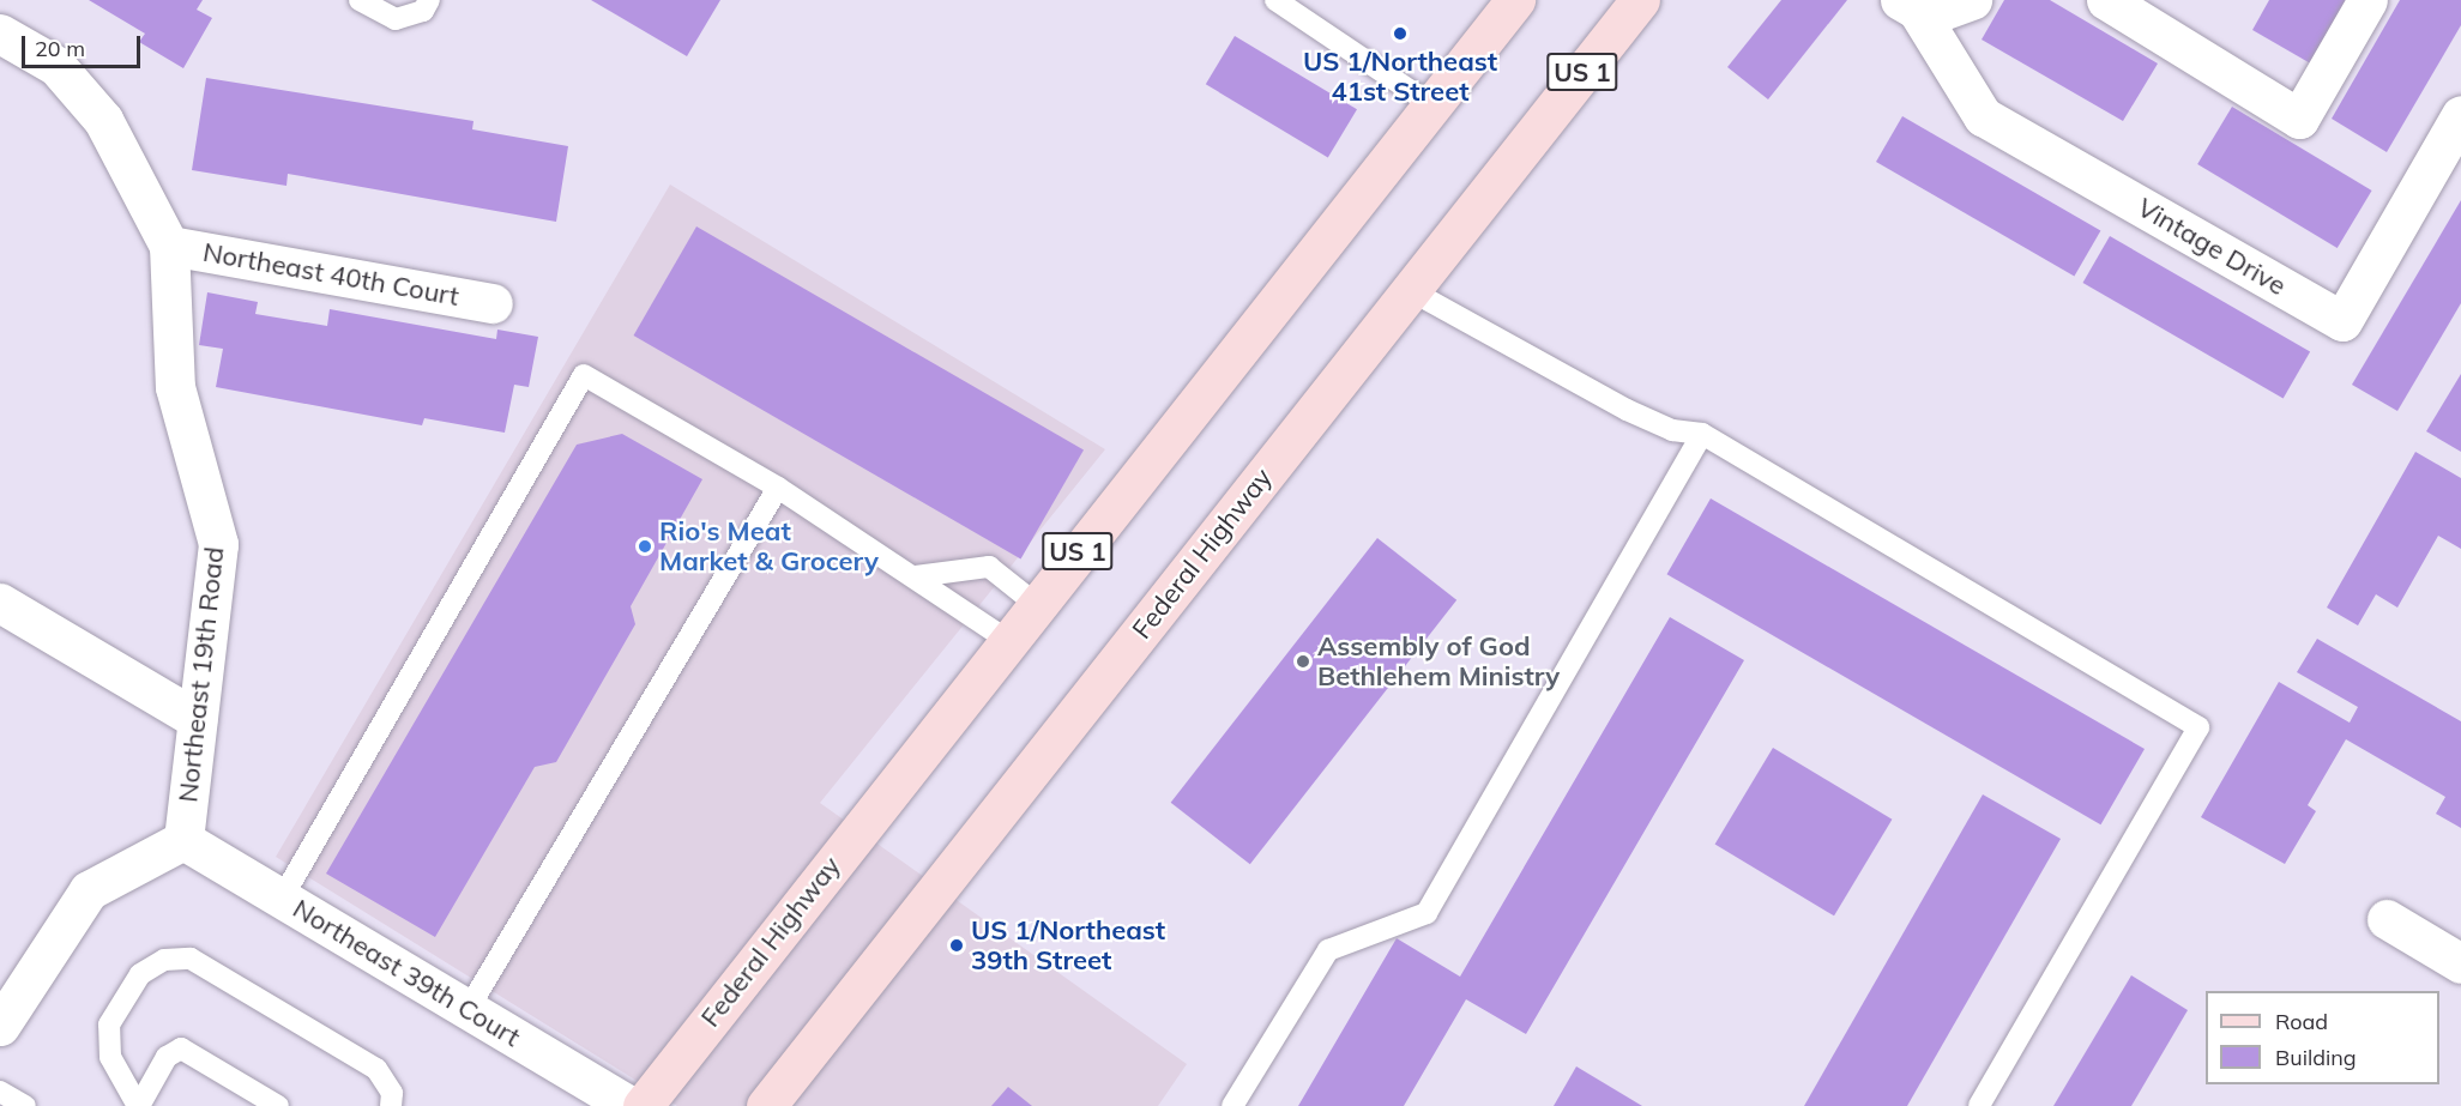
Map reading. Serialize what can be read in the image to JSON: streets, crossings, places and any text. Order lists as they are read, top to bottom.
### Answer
{
  "streets": {
    "main road": ["US 1", "Federal Highway"],
    "street": [
      "Vintage Drive",
      "Northeast 40th Court",
      "Northeast 19th Road",
      "Northeast 39th Court"
    ]
  },
  "crossings": [
    ["Northeast 40th Court", "Northeast 19th Road"],
    ["Northeast 19th Road", "Northeast 39th Court"]
  ],
  "places": [
    "US 1/Northeast 41st Street",
    "Rio's Meat Market & Grocery",
    "Assembly of God Bethlehem Ministry",
    "US 1/Northeast 39th Street"
  ],
  "legend": ["Road", "Building"],
  "scale_bar": "20 m"
}
